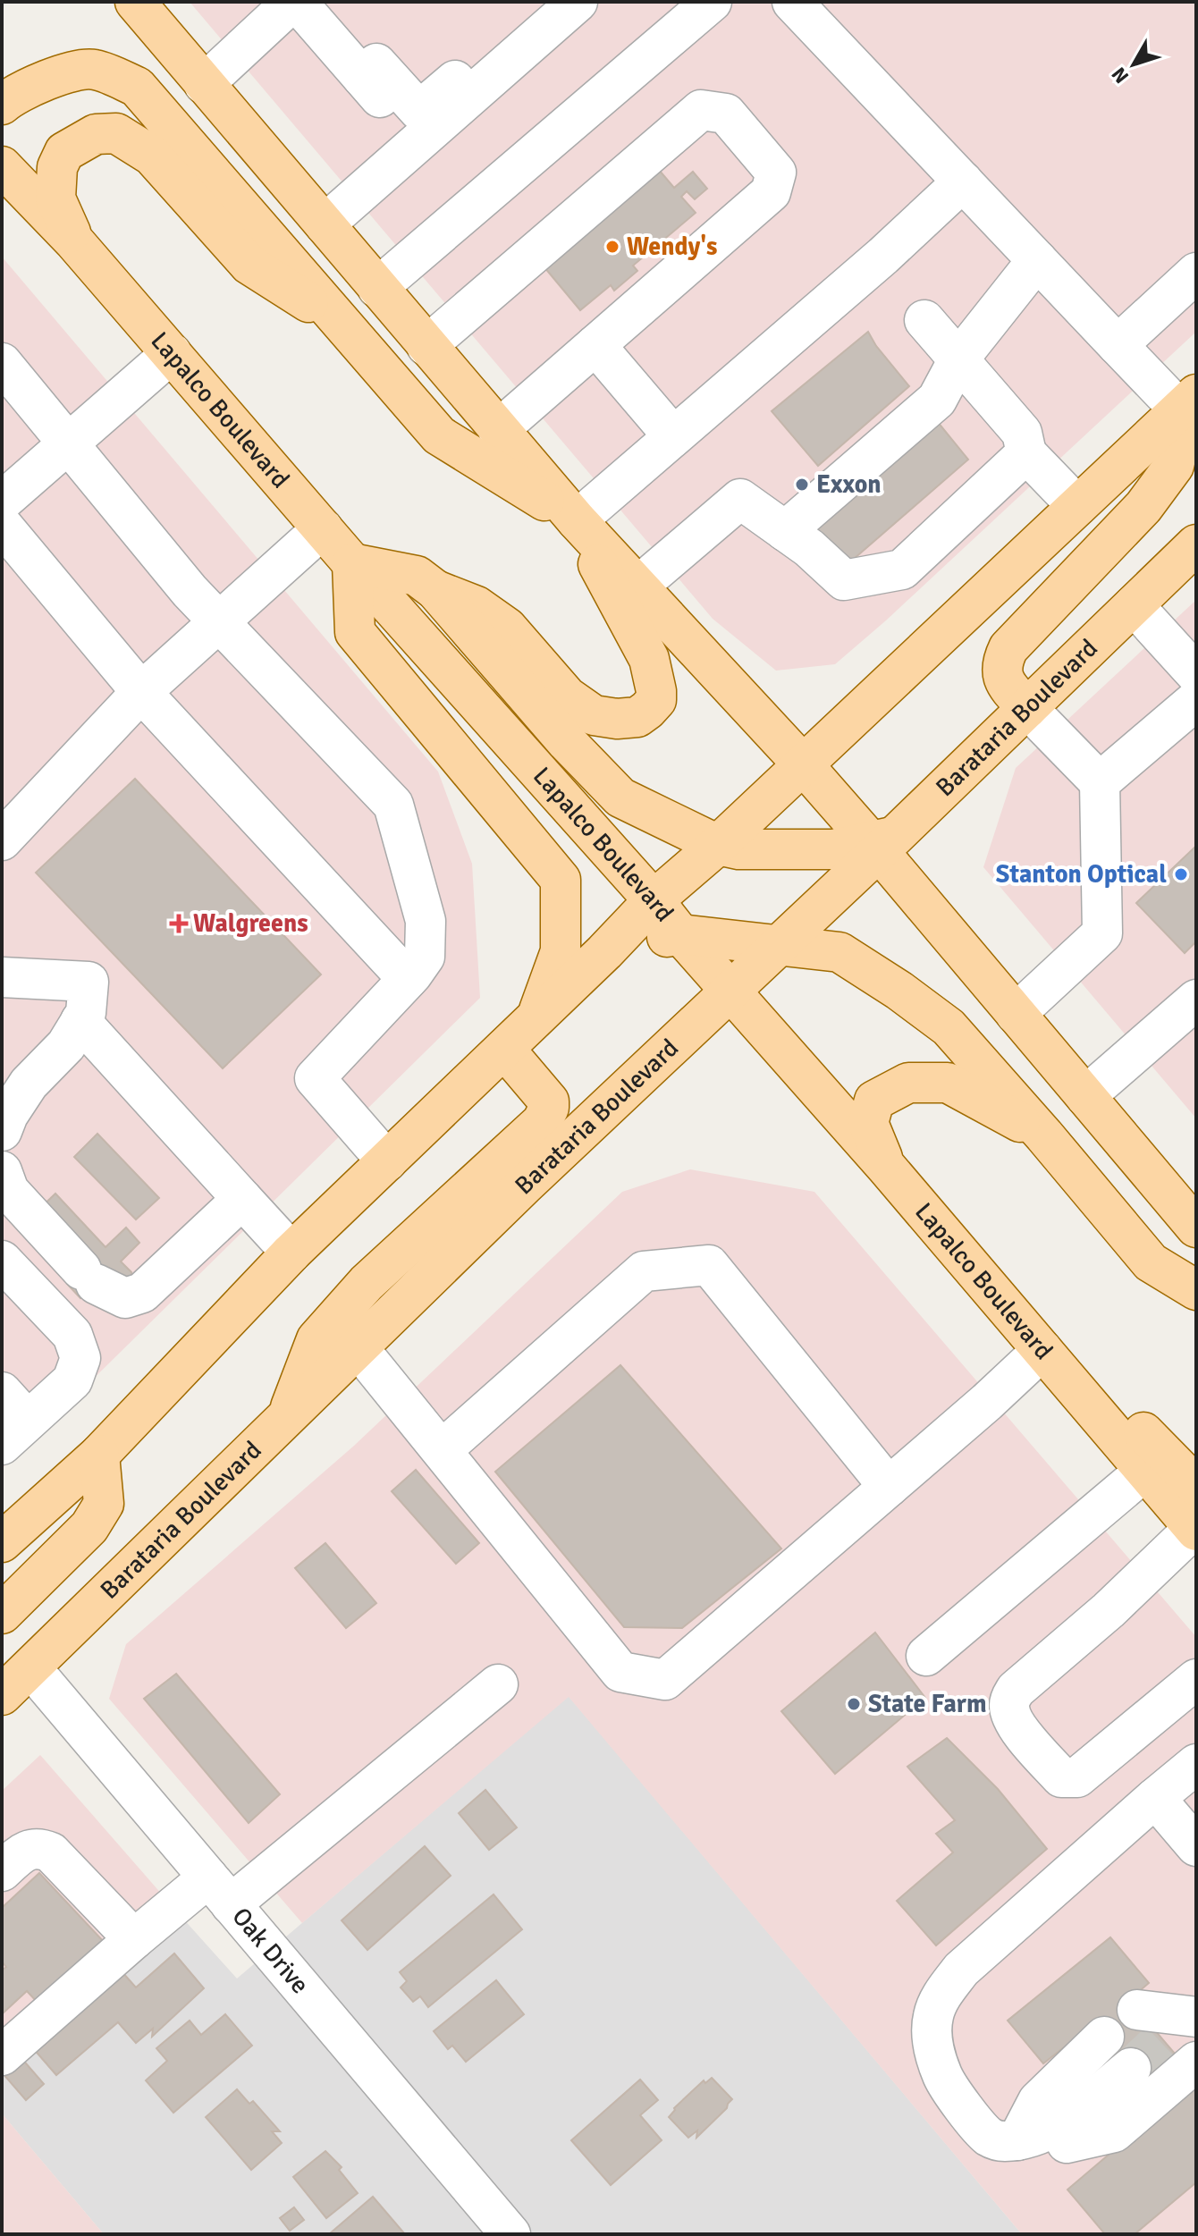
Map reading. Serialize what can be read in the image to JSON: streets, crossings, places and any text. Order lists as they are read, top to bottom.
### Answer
{
  "streets": {
    "main road": ["Lapalco Boulevard", "Barataria Boulevard"],
    "street": ["Oak Drive"]
  },
  "crossings": [
    ["Lapalco Boulevard", "Barataria Boulevard"],
    ["Barataria Boulevard", "Oak Drive"]
  ],
  "places": {
    "other": [
      "Wendy's",
      "Exxon",
      "Stanton Optical",
      "State Farm"
    ],
    "health": ["Walgreens"]
  },
  "north": "bottom left"
}
